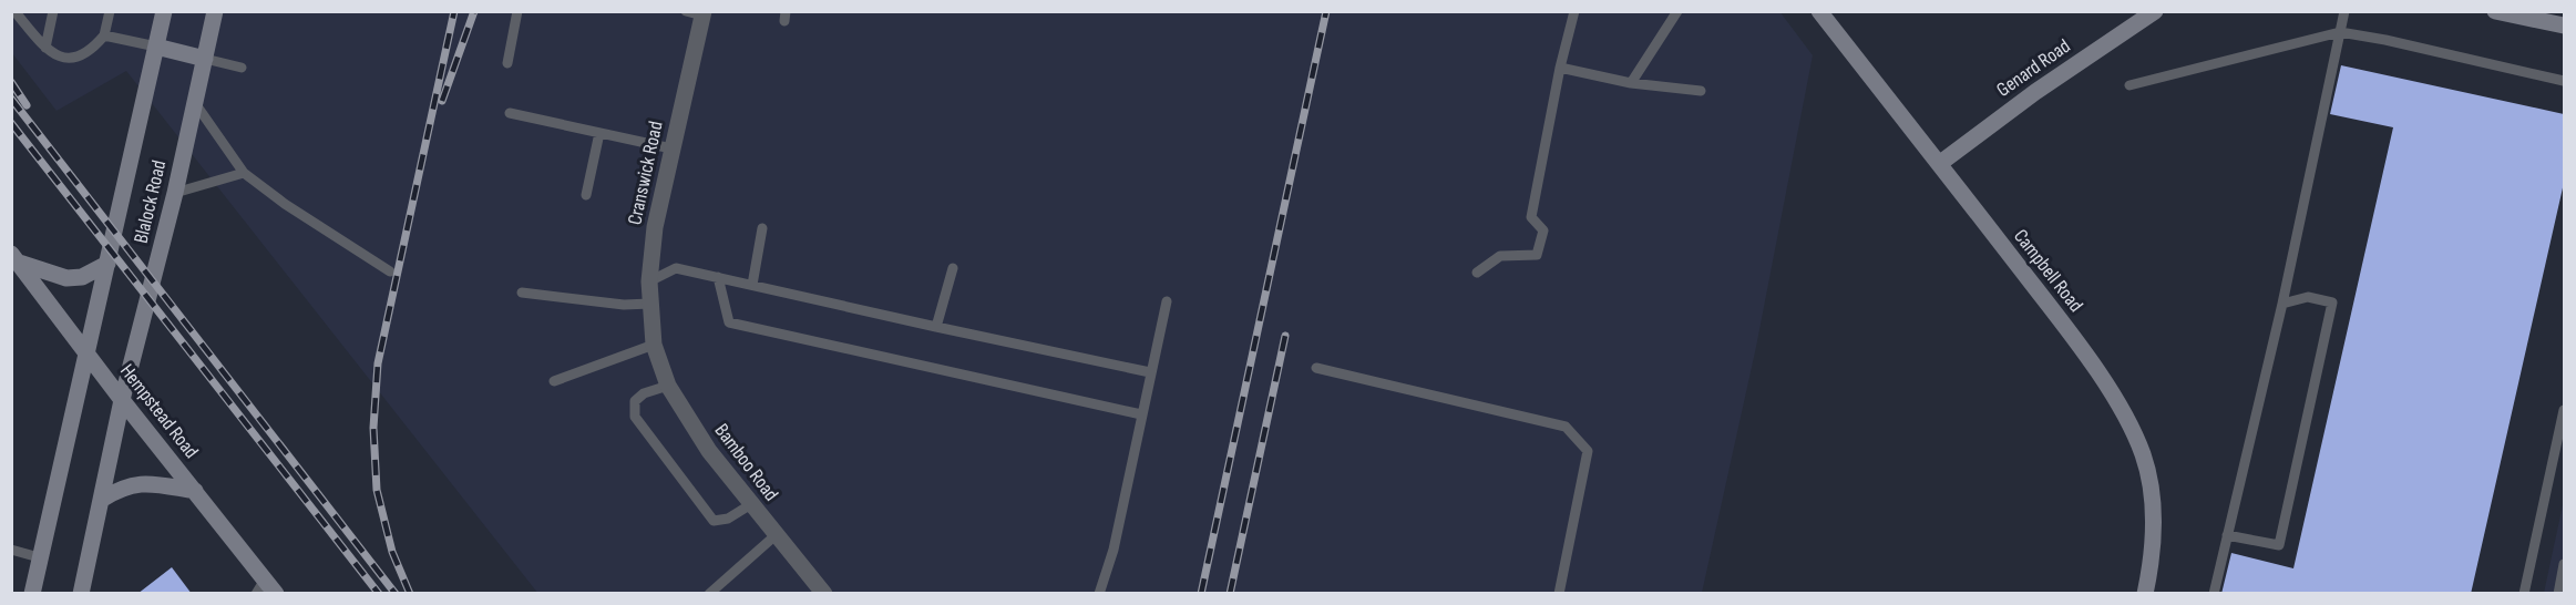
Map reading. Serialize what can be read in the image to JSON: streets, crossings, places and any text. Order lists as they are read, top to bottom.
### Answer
{
  "streets": {
    "main road": [
      "Genard Road",
      "Blalock Road",
      "Campbell Road",
      "Hempstead Road"
    ],
    "street": ["Cranswick Road", "Bamboo Road"]
  },
  "crossings": [
    ["Genard Road", "Campbell Road"],
    ["Cranswick Road", "Bamboo Road"],
    ["Blalock Road", "Hempstead Road"]
  ]
}
